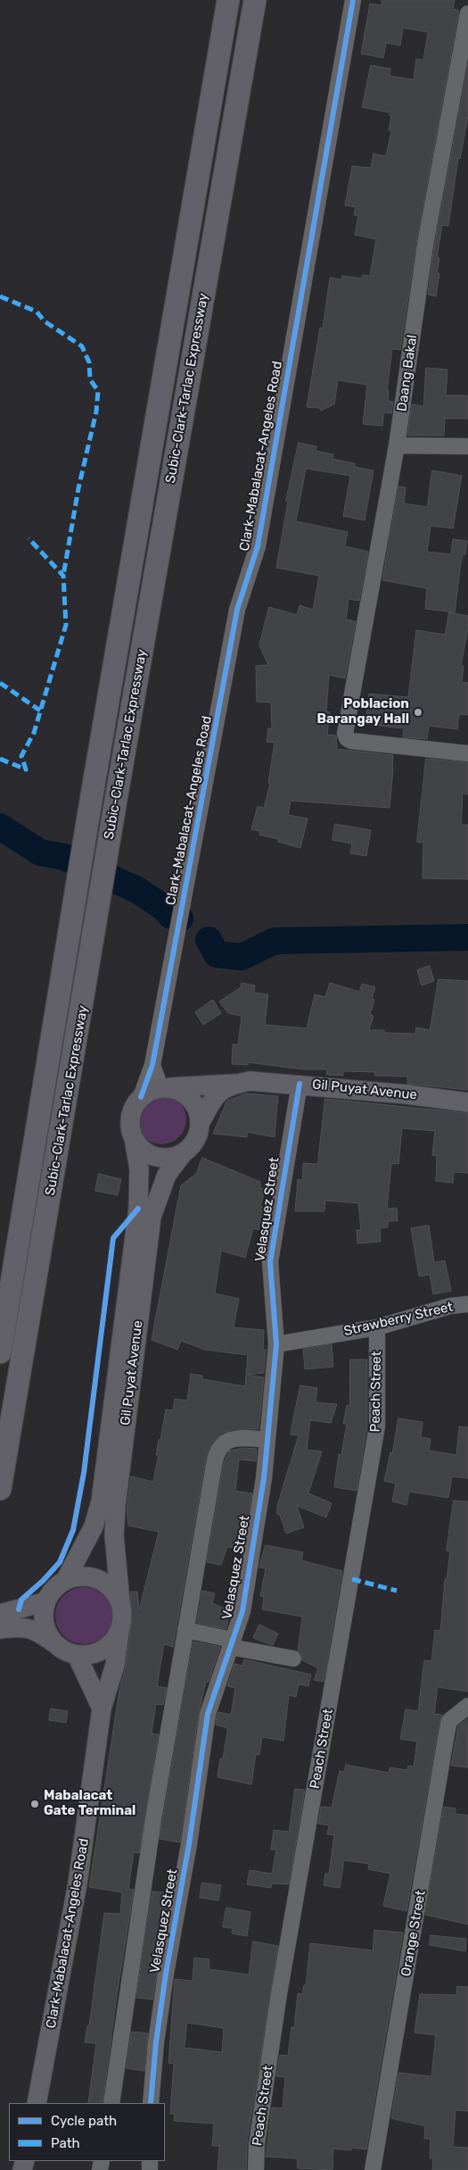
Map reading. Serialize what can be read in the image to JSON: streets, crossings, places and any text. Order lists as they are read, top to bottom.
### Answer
{
  "streets": {
    "highway": ["Subic-Clark-Tarlac Expressway"],
    "main road": ["Clark-Mabalacat-Angeles Road", "Gil Puyat Avenue"],
    "street": [
      "Daang Bakal",
      "Velasquez Street",
      "Strawberry Street",
      "Peach Street",
      "Orange Street"
    ]
  },
  "crossings": [
    ["Clark-Mabalacat-Angeles Road", "Gil Puyat Avenue"],
    ["Gil Puyat Avenue", "Velasquez Street"],
    ["Velasquez Street", "Strawberry Street"],
    ["Strawberry Street", "Peach Street"]
  ],
  "places": ["Poblacion Barangay Hall", "Mabalacat Gate Terminal"],
  "legend": ["Cycle path", "Path"]
}
